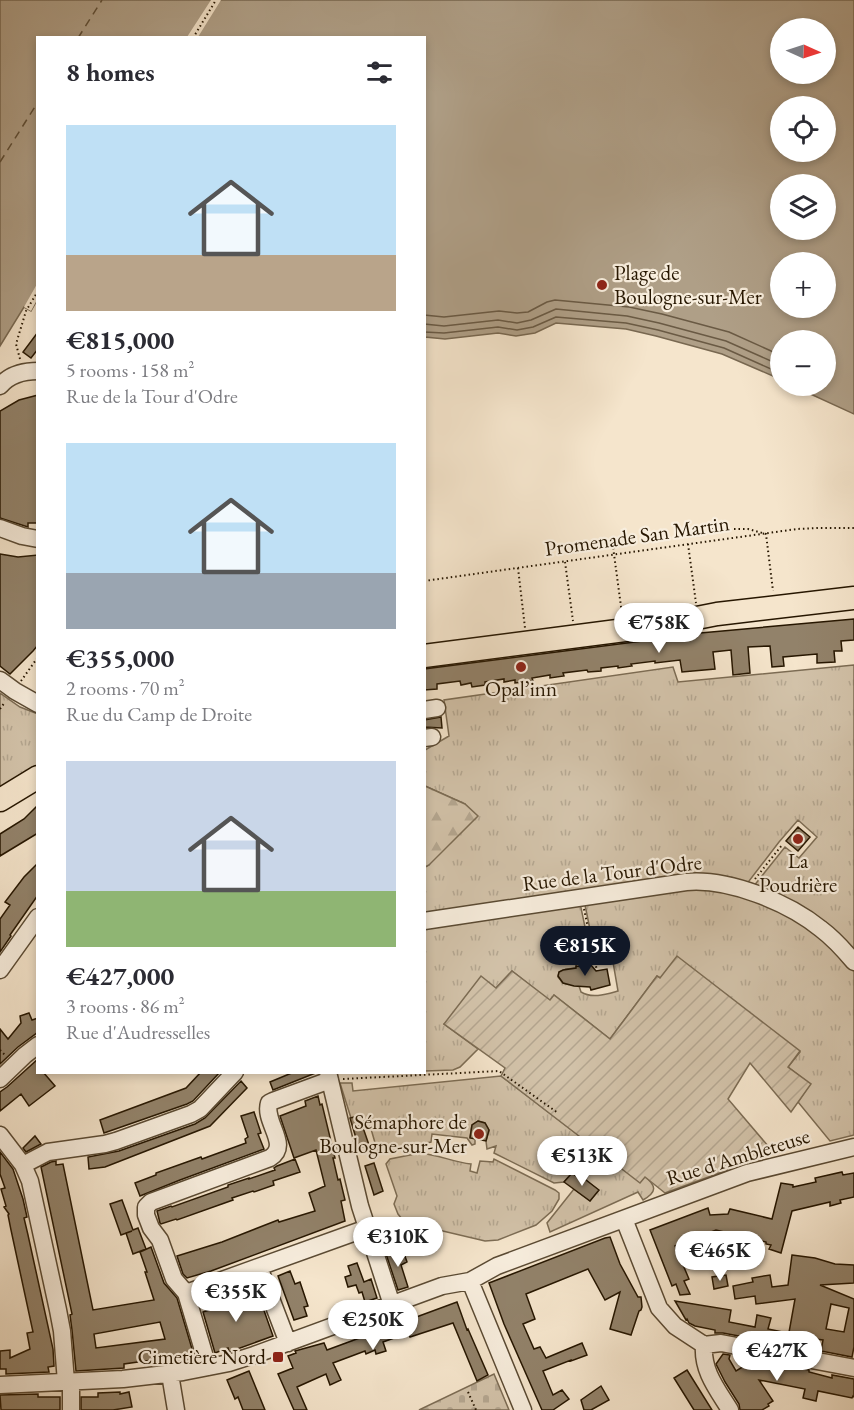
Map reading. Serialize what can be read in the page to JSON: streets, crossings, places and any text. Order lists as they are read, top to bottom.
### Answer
{
  "streets": {
    "street": ["Rue de la Tour d'Odre", "Rue d'Ambleteuse"],
    "path": ["Promenade San Martin"]
  },
  "places": {
    "other": [
      "Plage de Boulogne-sur-Mer",
      "Opal’inn",
      "La Poudrière",
      "Sémaphore de Boulogne-sur-Mer"
    ],
    "transit": ["Cimetière Nord"]
  },
  "north": "right",
  "page": {
    "map_buttons": ["+", "−"],
    "heading": "8 homes",
    "list": [
      {
        "name": "€815,000",
        "note": "5 rooms · 158 m² · Rue de la Tour d'Odre"
      },
      {
        "name": "€355,000",
        "note": "2 rooms · 70 m² · Rue du Camp de Droite"
      },
      {
        "name": "€427,000",
        "note": "3 rooms · 86 m² · Rue d'Audresselles"
      }
    ],
    "price": [
      "€758K",
      "€815K",
      "€513K",
      "€310K",
      "€465K",
      "€355K",
      "€250K",
      "€427K"
    ]
  }
}
